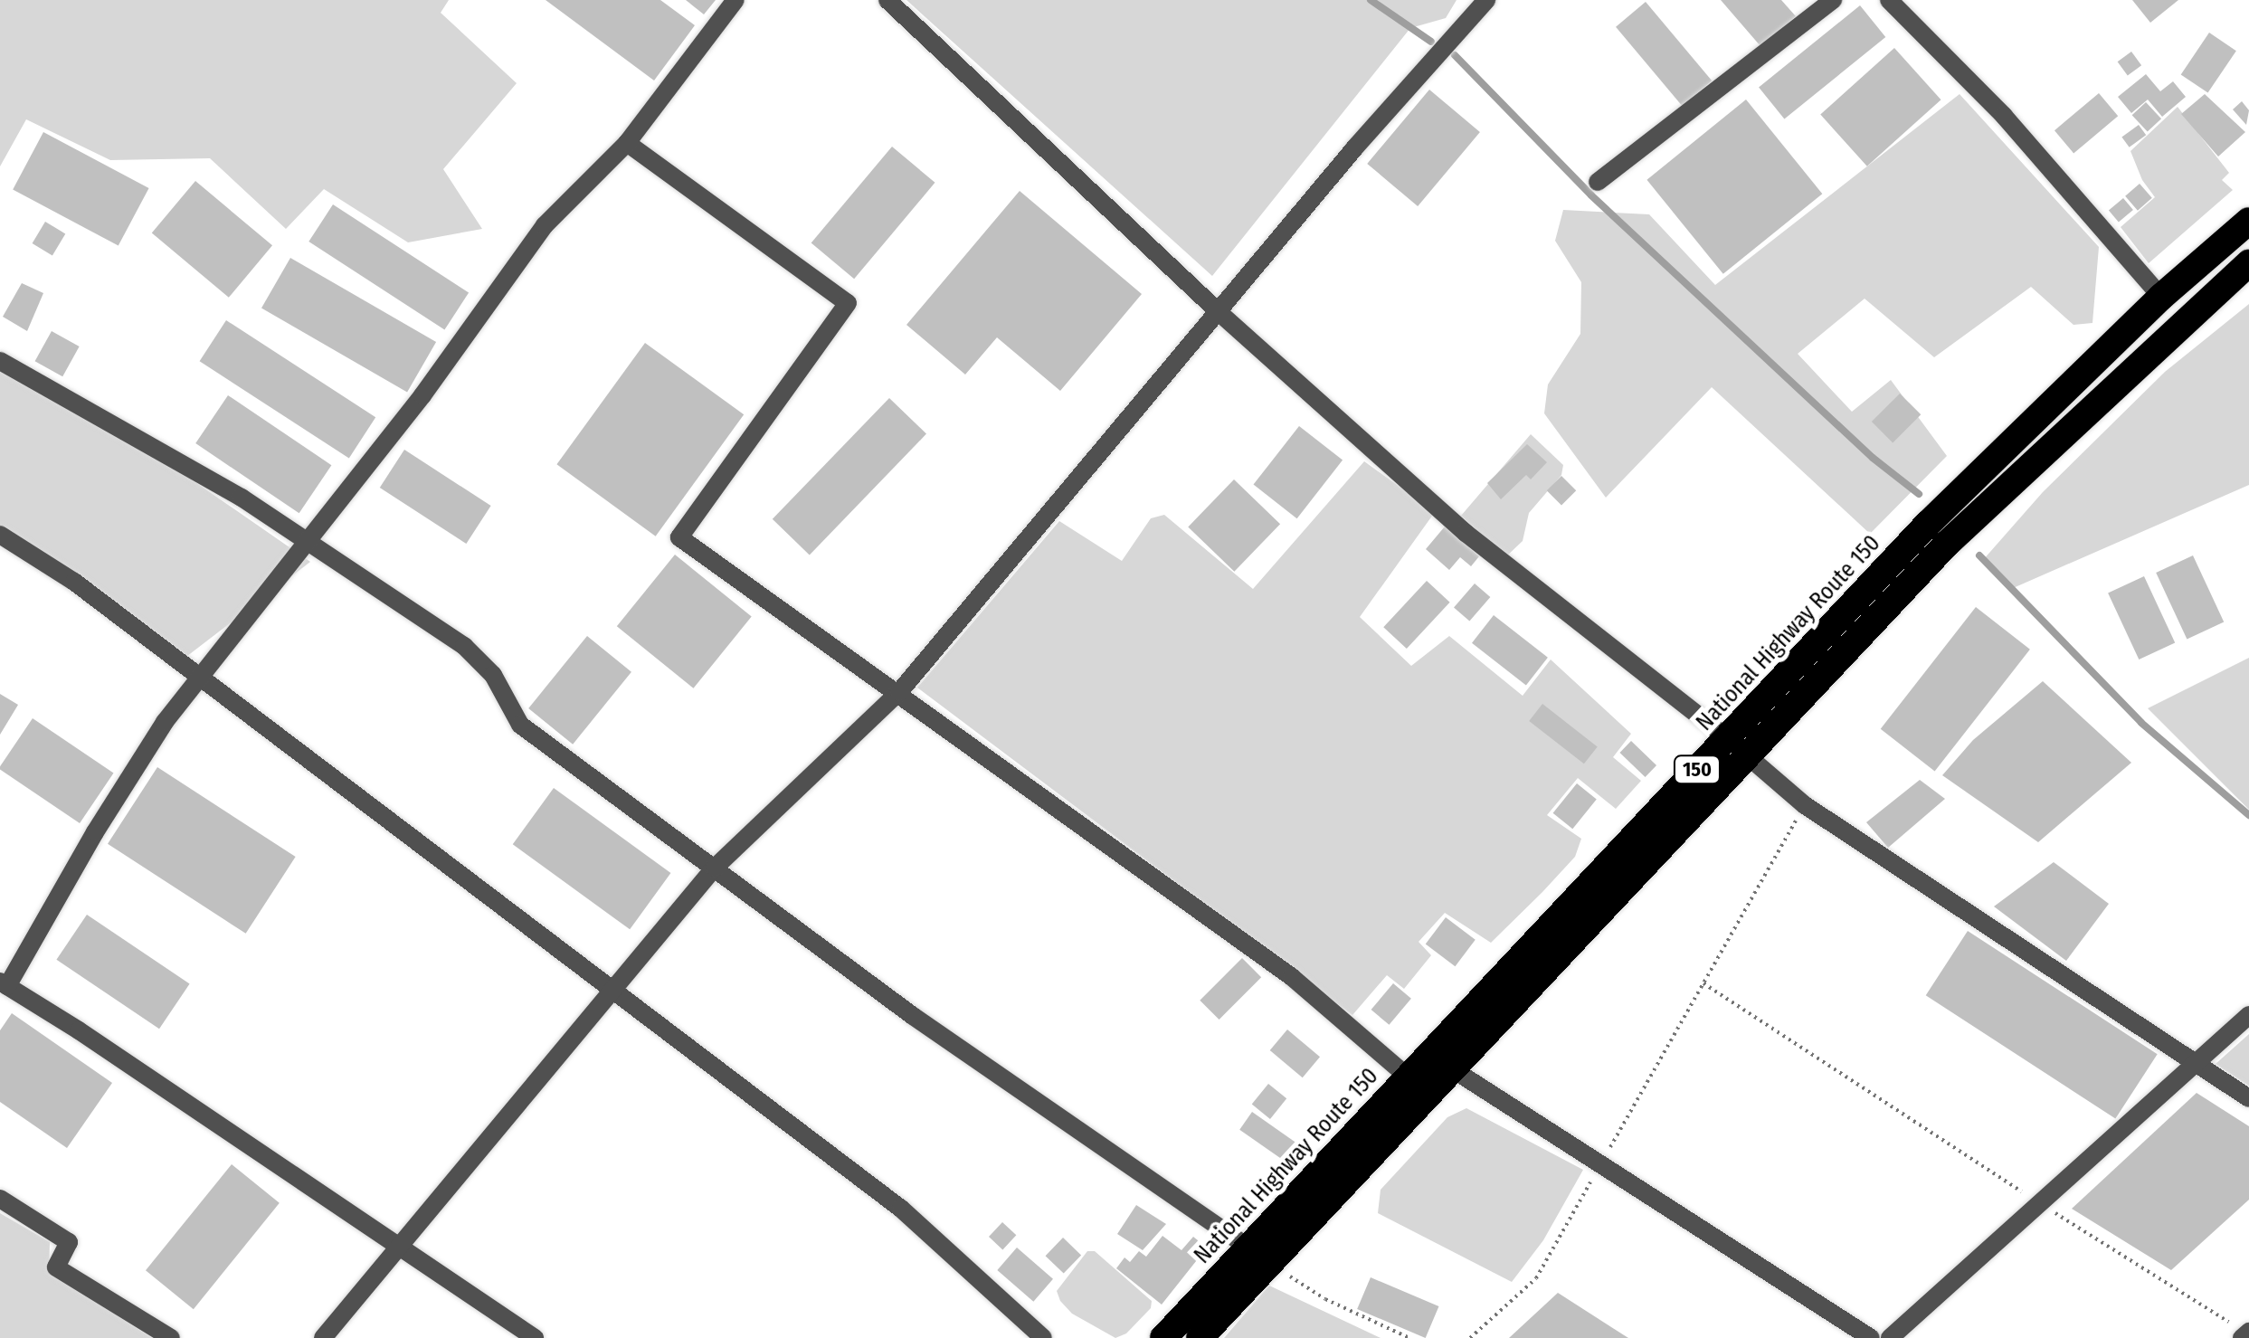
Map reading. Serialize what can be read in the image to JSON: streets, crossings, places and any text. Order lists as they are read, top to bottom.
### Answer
{
  "streets": {
    "highway": ["National Highway Route 150", "150"]
  }
}
